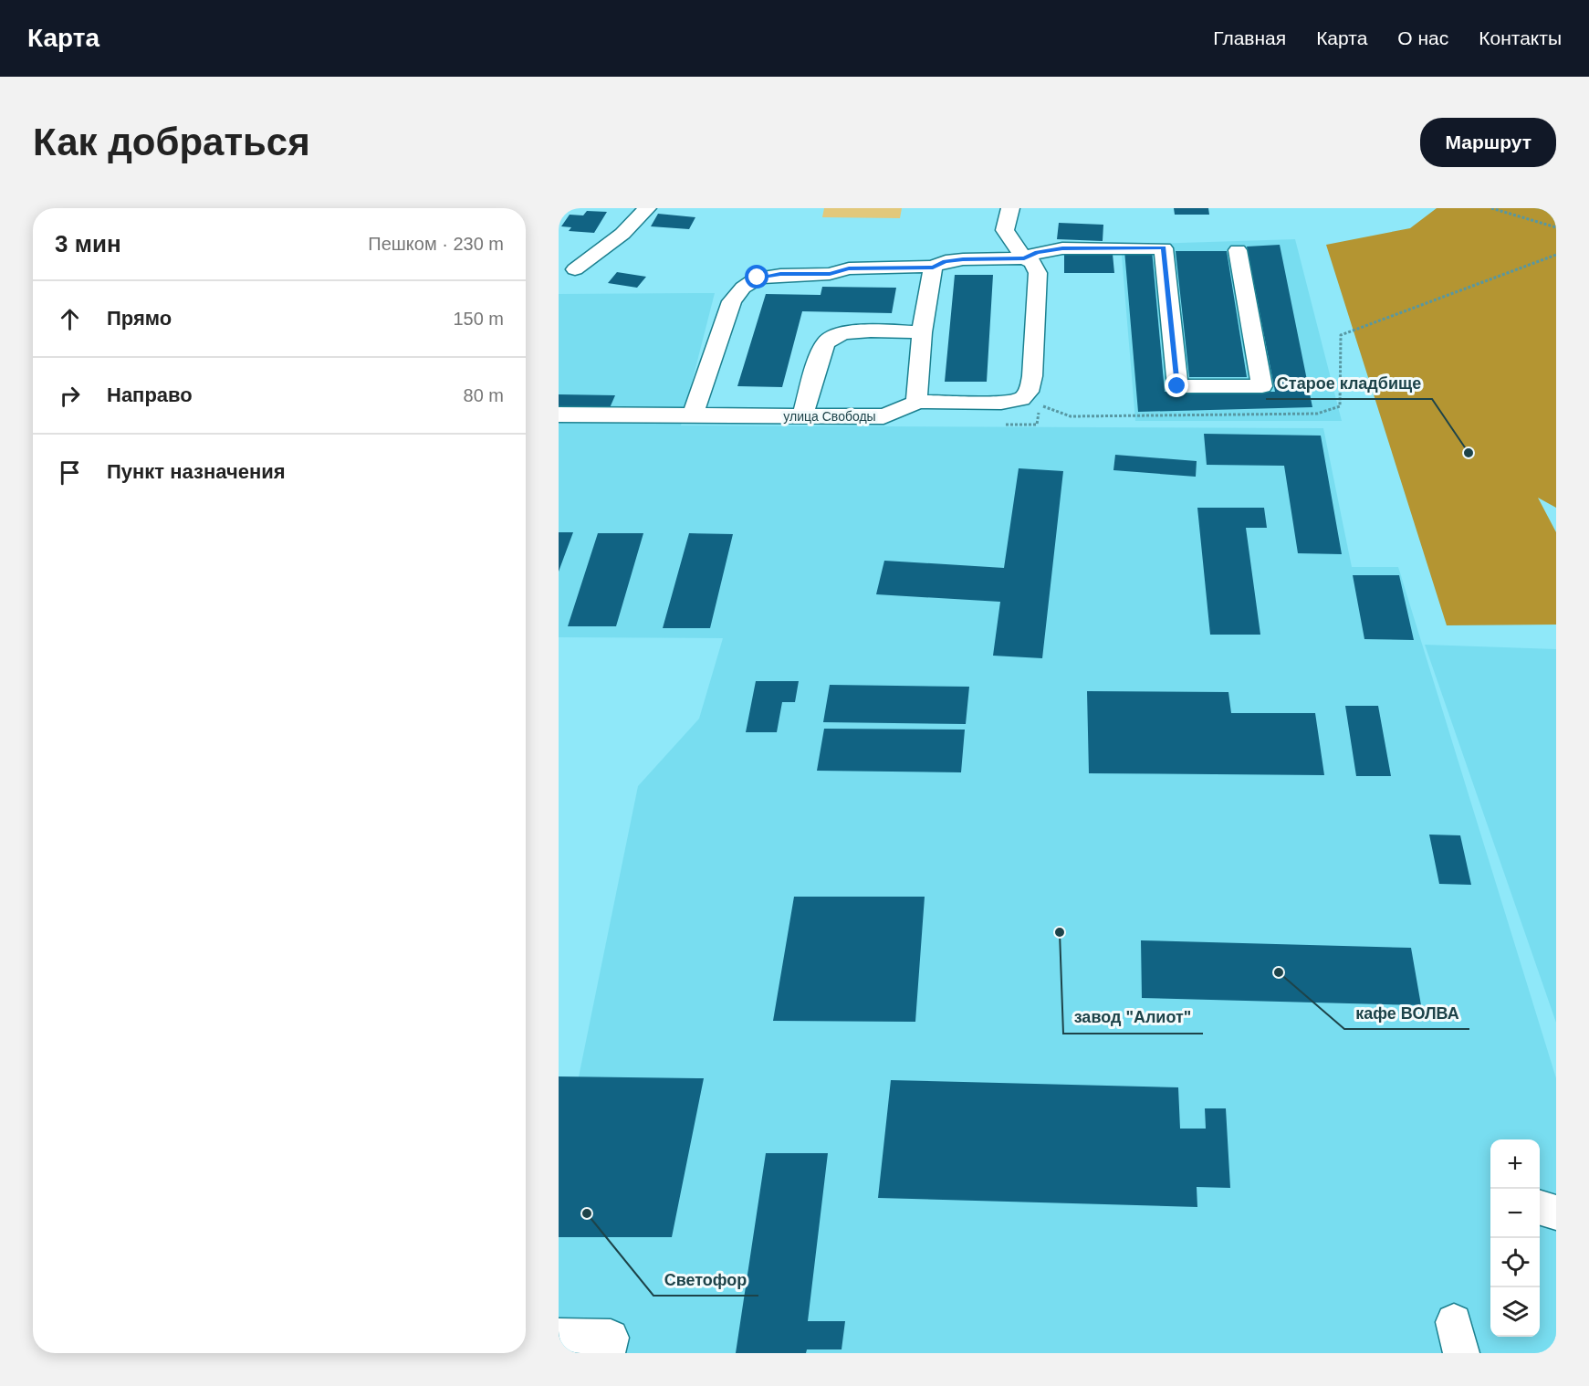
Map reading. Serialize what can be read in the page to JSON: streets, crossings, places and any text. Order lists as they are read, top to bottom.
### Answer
{
  "streets": {
    "street": ["улица Свободы"]
  },
  "places": [
    "Старое кладбище",
    "завод \"Алиот\"",
    "кафе ВОЛВА",
    "Светофор"
  ],
  "page": {
    "header": "Карта",
    "nav": [
      "Главная",
      "Карта",
      "О нас",
      "Контакты"
    ],
    "buttons": "Маршрут",
    "title": "Как добраться",
    "heading": ["3 мин", "Пешком · 230 m"],
    "list": [
      ["Прямо", "150 m"],
      ["Направо", "80 m"],
      "Пункт назначения"
    ],
    "map_buttons": ["+", "−"]
  }
}
